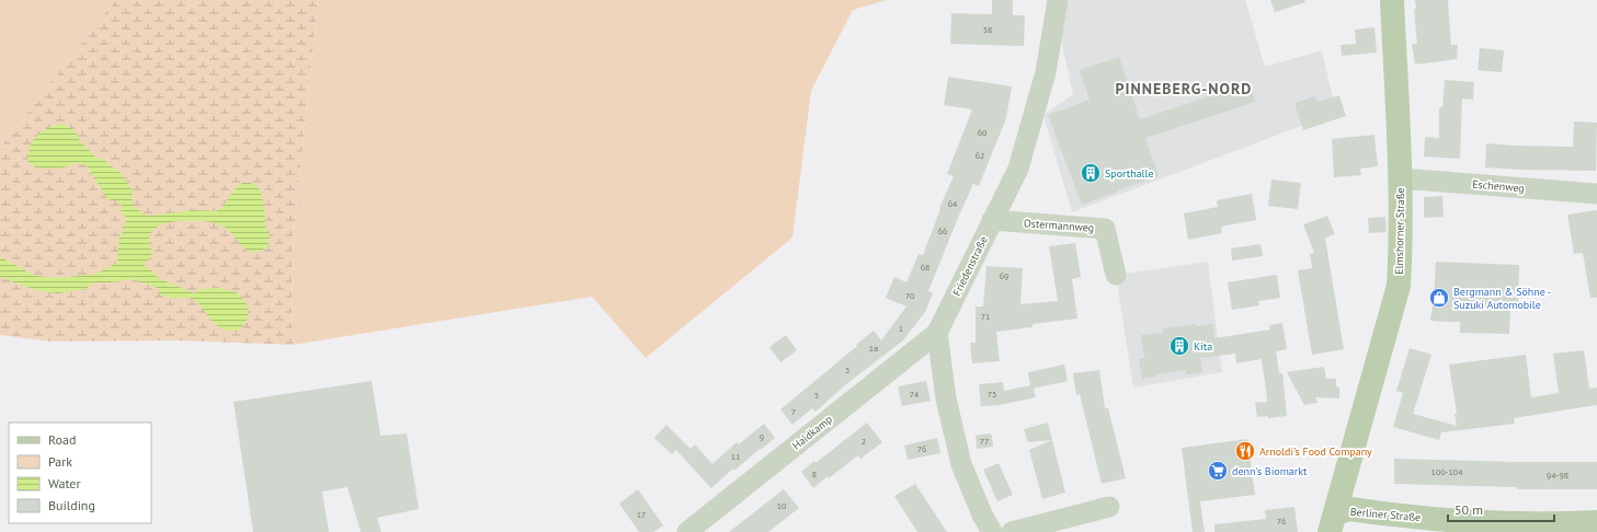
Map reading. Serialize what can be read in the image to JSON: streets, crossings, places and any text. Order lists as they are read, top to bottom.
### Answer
{
  "streets": {
    "main road": ["Elmshorner Straße", "Berliner Straße"],
    "street": [
      "Eschenweg",
      "Ostermannweg",
      "Friedenstraße",
      "Haidkamp"
    ]
  },
  "crossings": [
    ["Eschenweg", "Elmshorner Straße"],
    ["Ostermannweg", "Friedenstraße"],
    ["Elmshorner Straße", "Berliner Straße"],
    ["Friedenstraße", "Haidkamp"]
  ],
  "districts": ["PINNEBERG-NORD"],
  "places": {
    "building": ["Sporthalle", "Kita"],
    "shop": ["Bergmann & Söhne - Suzuki Automobile"],
    "restaurant": ["Arnoldi's Food Company"],
    "supermarket": ["denn's Biomarkt"]
  },
  "house_numbers": [
    "58",
    "60",
    "62",
    "64",
    "66",
    "68",
    "69",
    "70",
    "71",
    "1",
    "1a",
    "3",
    "74",
    "75",
    "5",
    "7",
    "9",
    "2",
    "77",
    "76",
    "11",
    "100-104",
    "8",
    "94-98",
    "10",
    "17",
    "76"
  ],
  "legend": [
    "Road",
    "Park",
    "Water",
    "Building"
  ],
  "scale_bar": "50 m"
}
